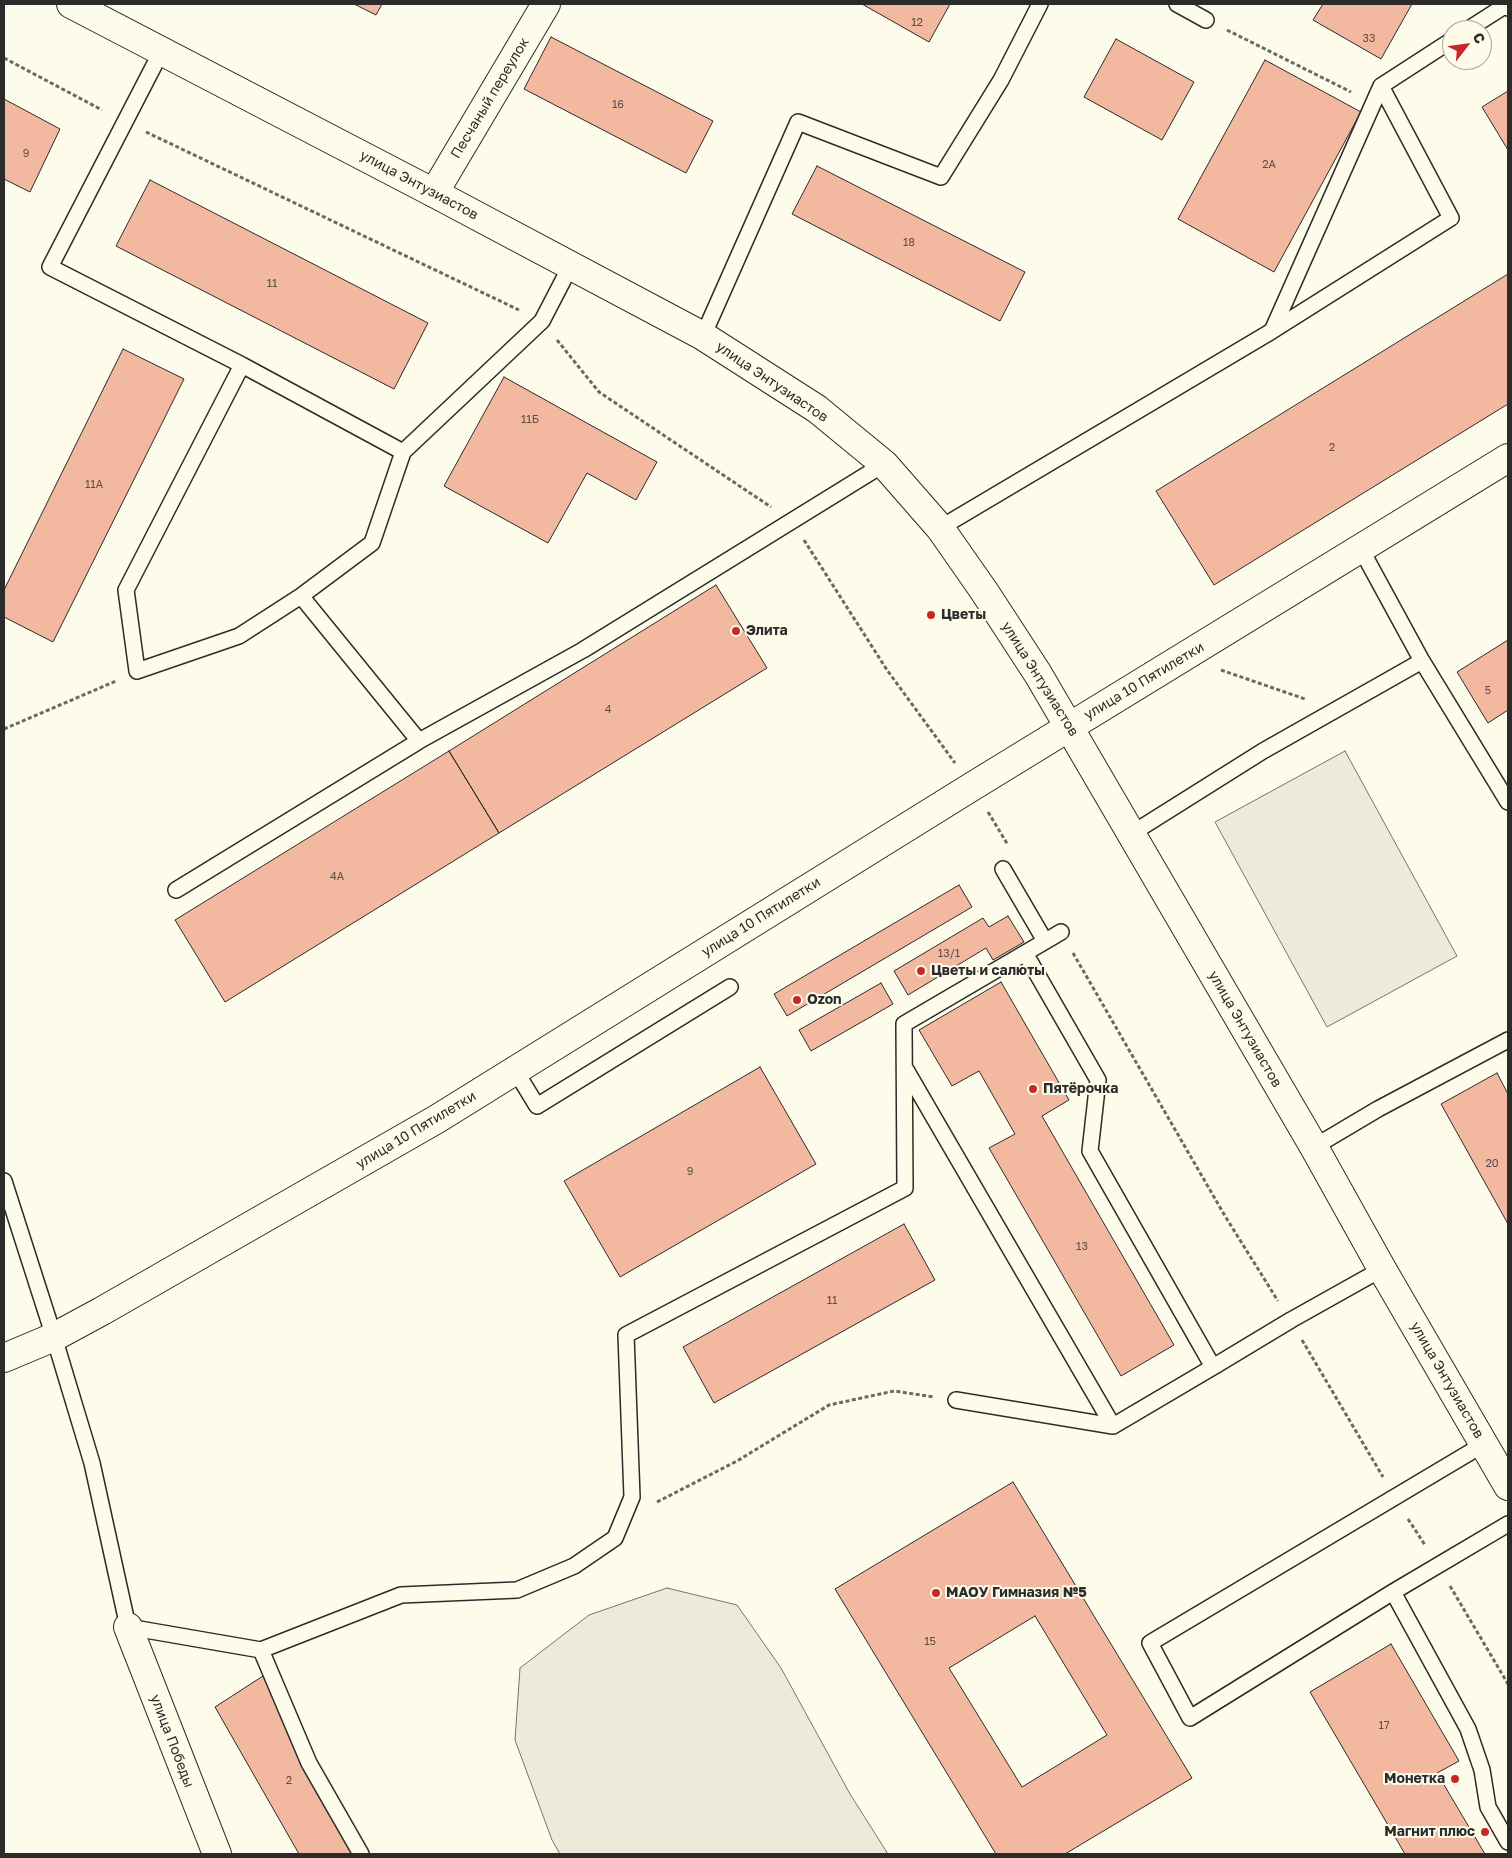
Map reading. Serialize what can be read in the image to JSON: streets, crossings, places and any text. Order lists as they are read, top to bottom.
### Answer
{
  "streets": {
    "street": [
      "Песчаный переулок",
      "улица Энтузиастов",
      "улица 10 Пятилетки",
      "улица Победы"
    ]
  },
  "crossings": [
    ["Песчаный переулок", "улица Энтузиастов"],
    ["улица Энтузиастов", "улица 10 Пятилетки"]
  ],
  "places": [
    "Цветы",
    "Элита",
    "Цветы и салюты",
    "Ozon",
    "Пятёрочка",
    "МАОУ Гимназия №5",
    "Монетка",
    "Магнит плюс"
  ],
  "house_numbers": [
    "12",
    "33",
    "16",
    "9",
    "2А",
    "18",
    "11",
    "11Б",
    "2",
    "11А",
    "5",
    "4",
    "4А",
    "13/1",
    "20",
    "9",
    "13",
    "11",
    "15",
    "17",
    "2"
  ],
  "north": "top right"
}
